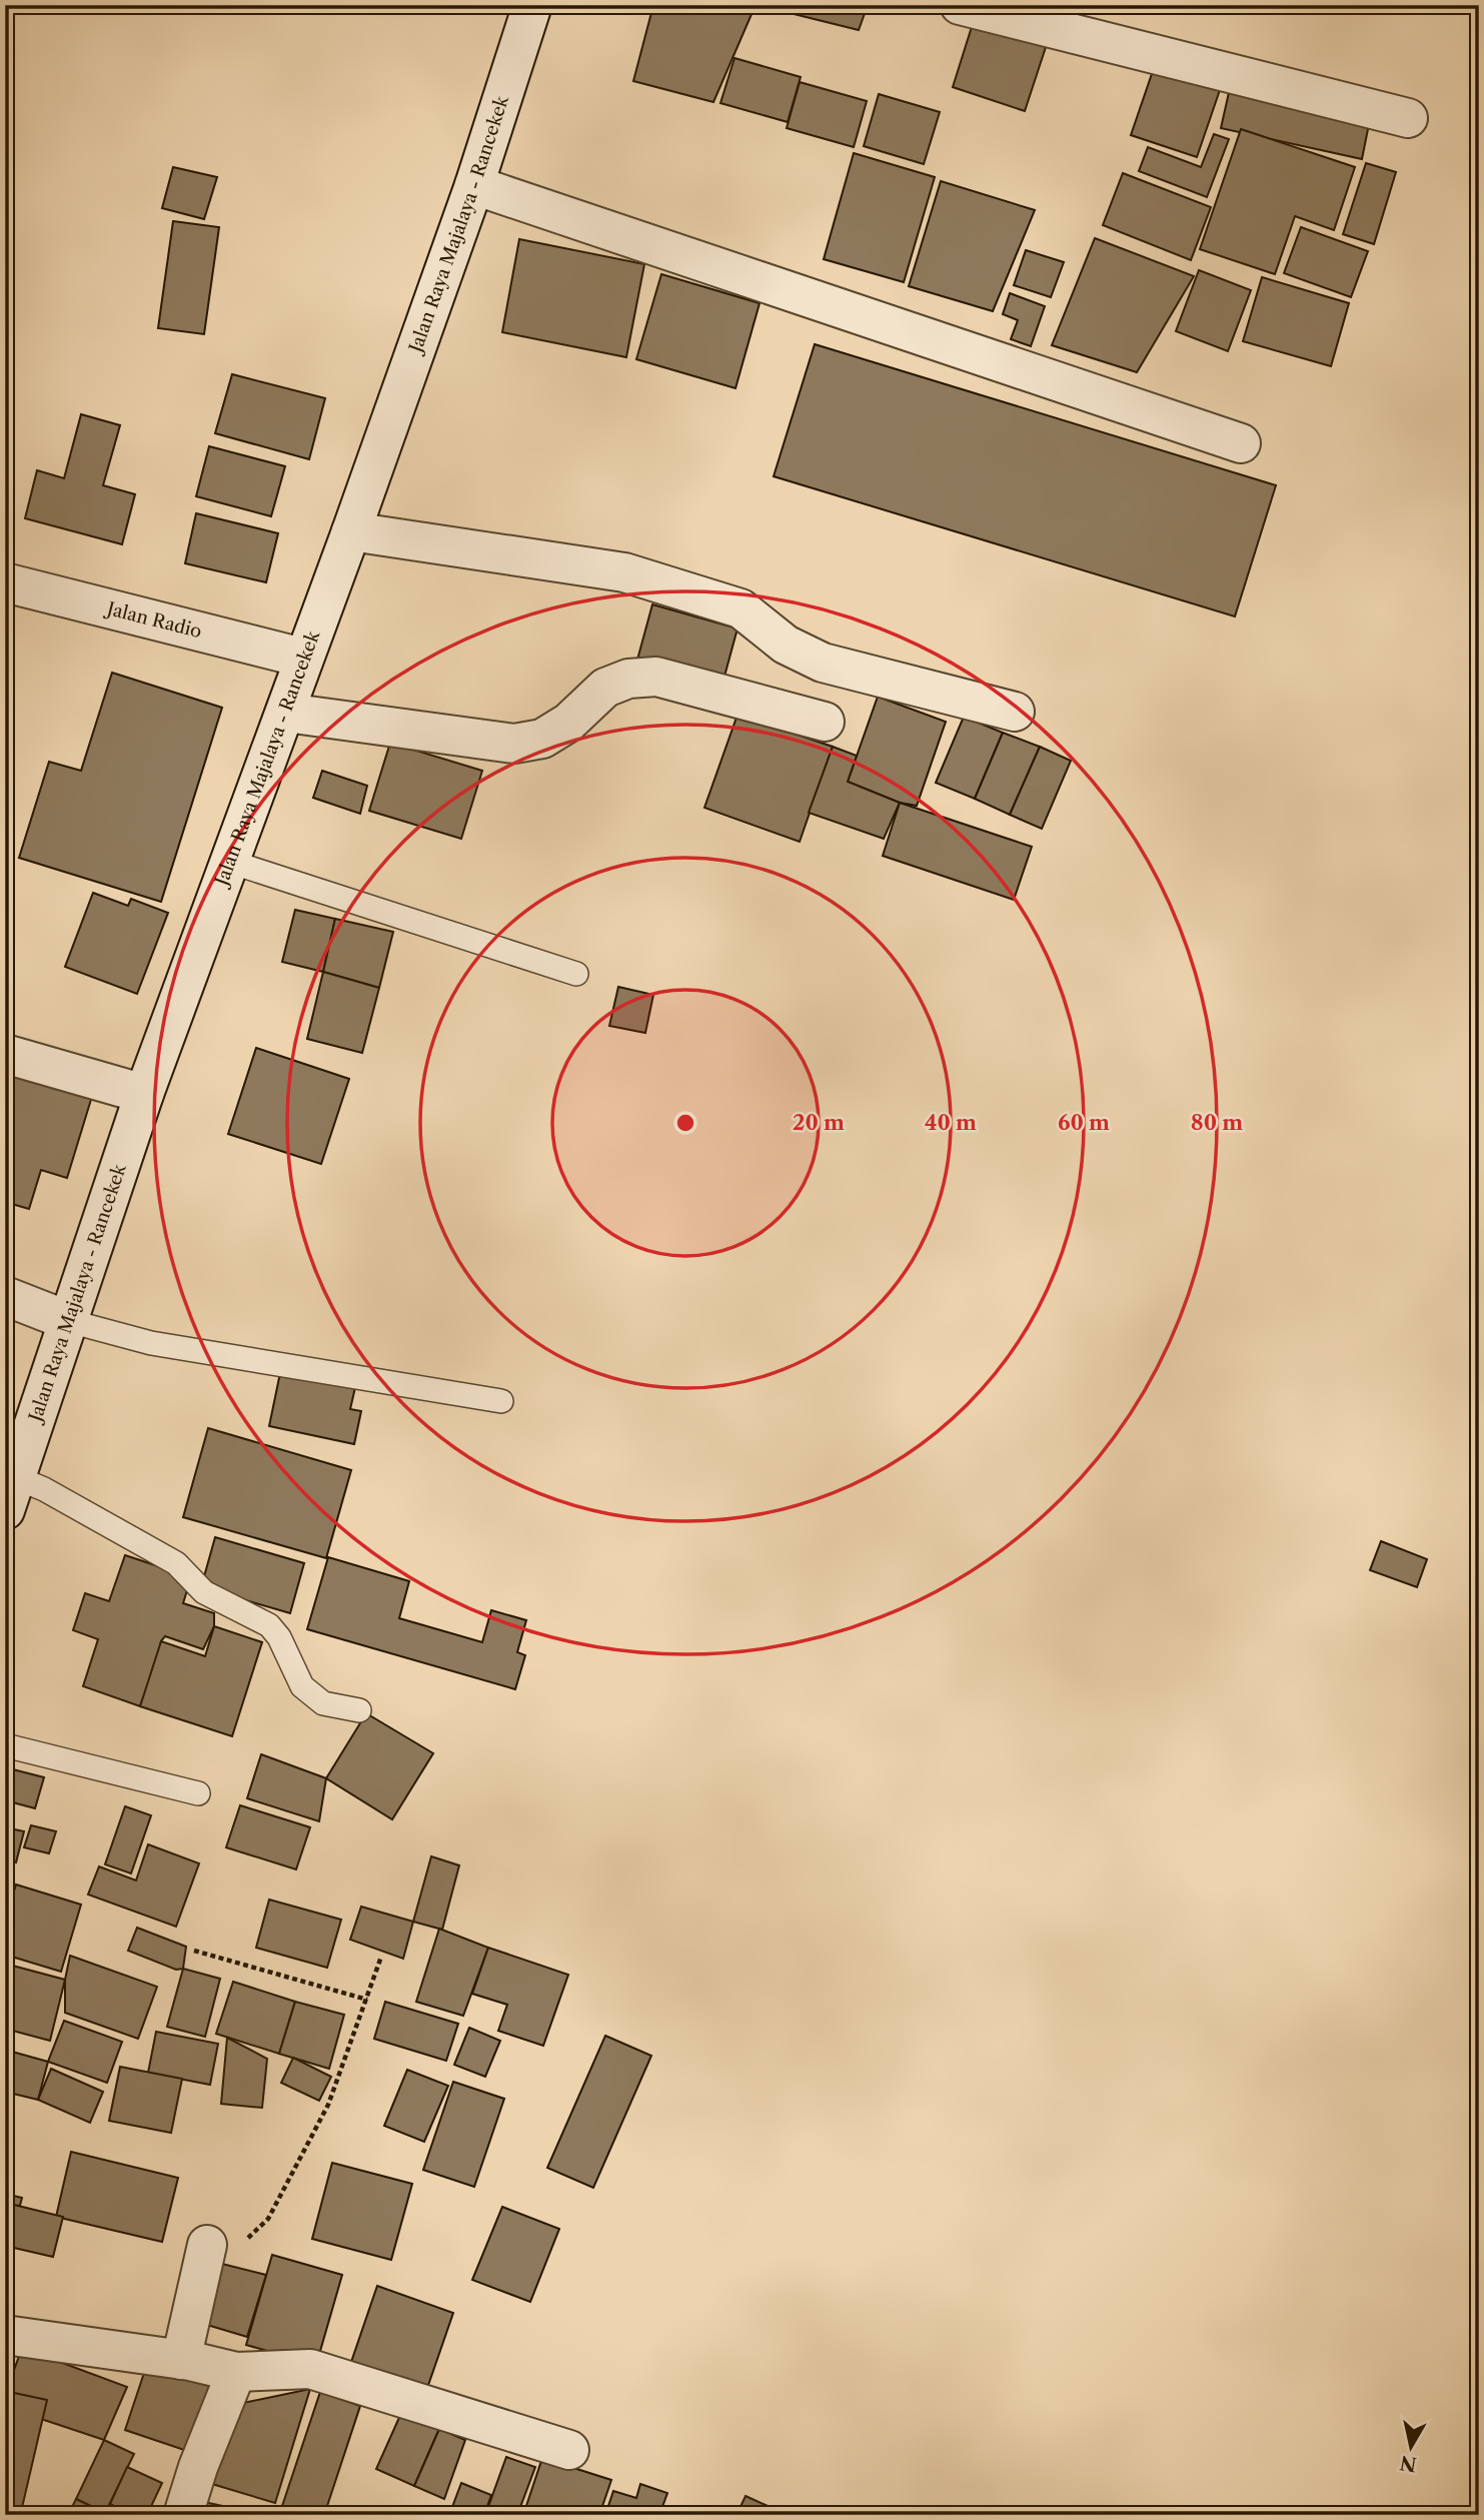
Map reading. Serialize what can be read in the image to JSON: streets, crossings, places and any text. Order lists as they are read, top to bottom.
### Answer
{
  "streets": {
    "street": ["Jalan Raya Majalaya - Rancekek", "Jalan Radio"]
  },
  "crossings": [
    ["Jalan Raya Majalaya - Rancekek", "Jalan Radio"]
  ],
  "north": "bottom",
  "rings": [
    "20 m",
    "40 m",
    "60 m",
    "80 m"
  ]
}
